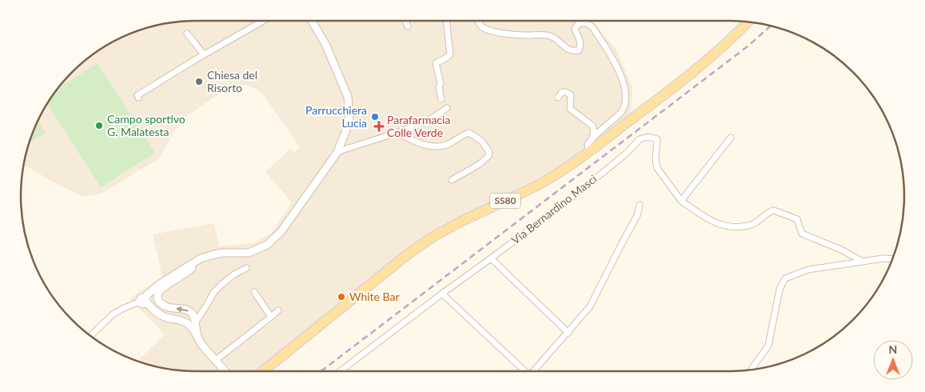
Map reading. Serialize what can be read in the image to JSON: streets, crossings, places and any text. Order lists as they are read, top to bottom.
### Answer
{
  "streets": {
    "main road": ["SS80"],
    "street": ["Via Bernardino Masci"]
  },
  "places": {
    "other": [
      "Chiesa del Risorto",
      "Parrucchiera Lucia",
      "Campo sportivo G. Malatesta",
      "White Bar"
    ],
    "health": ["Parafarmacia Colle Verde"]
  },
  "north": "top"
}
